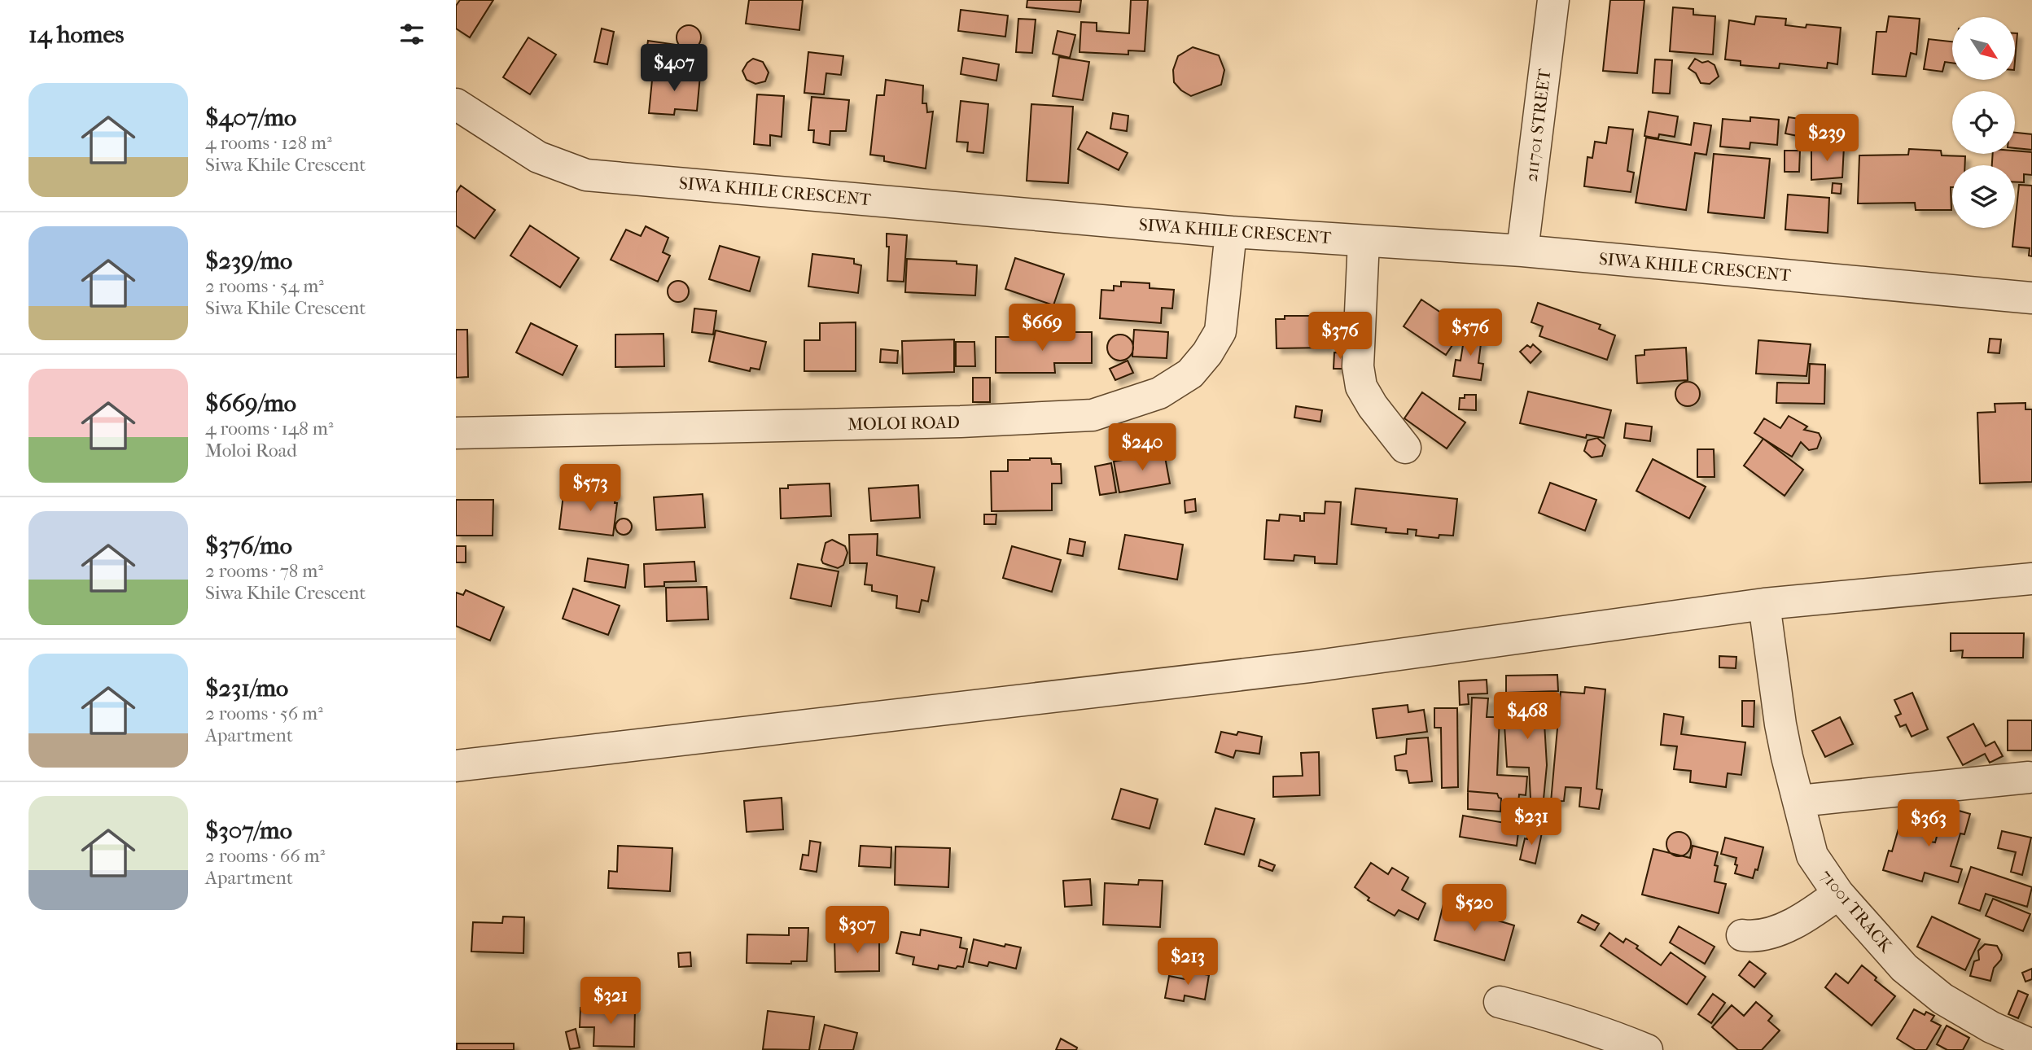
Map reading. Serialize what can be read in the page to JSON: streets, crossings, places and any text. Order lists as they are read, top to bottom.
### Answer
{
  "streets": {
    "street": [
      "211701 STREET",
      "SIWA KHILE CRESCENT",
      "MOLOI ROAD",
      "71001 TRACK"
    ]
  },
  "crossings": [
    ["211701 STREET", "SIWA KHILE CRESCENT"],
    ["SIWA KHILE CRESCENT", "MOLOI ROAD"]
  ],
  "north": "bottom right",
  "page": {
    "heading": "14 homes",
    "price": [
      "$407",
      "$239",
      "$669",
      "$576",
      "$376",
      "$240",
      "$573",
      "$468",
      "$231",
      "$363",
      "$520",
      "$307",
      "$213",
      "$321"
    ],
    "list": [
      {
        "name": "$407/mo",
        "note": "4 rooms · 128 m² · Siwa Khile Crescent"
      },
      {
        "name": "$239/mo",
        "note": "2 rooms · 54 m² · Siwa Khile Crescent"
      },
      {
        "name": "$669/mo",
        "note": "4 rooms · 148 m² · Moloi Road"
      },
      {
        "name": "$376/mo",
        "note": "2 rooms · 78 m² · Siwa Khile Crescent"
      },
      {
        "name": "$231/mo",
        "note": "2 rooms · 56 m² · Apartment"
      },
      {
        "name": "$307/mo",
        "note": "2 rooms · 66 m² · Apartment"
      }
    ]
  }
}
